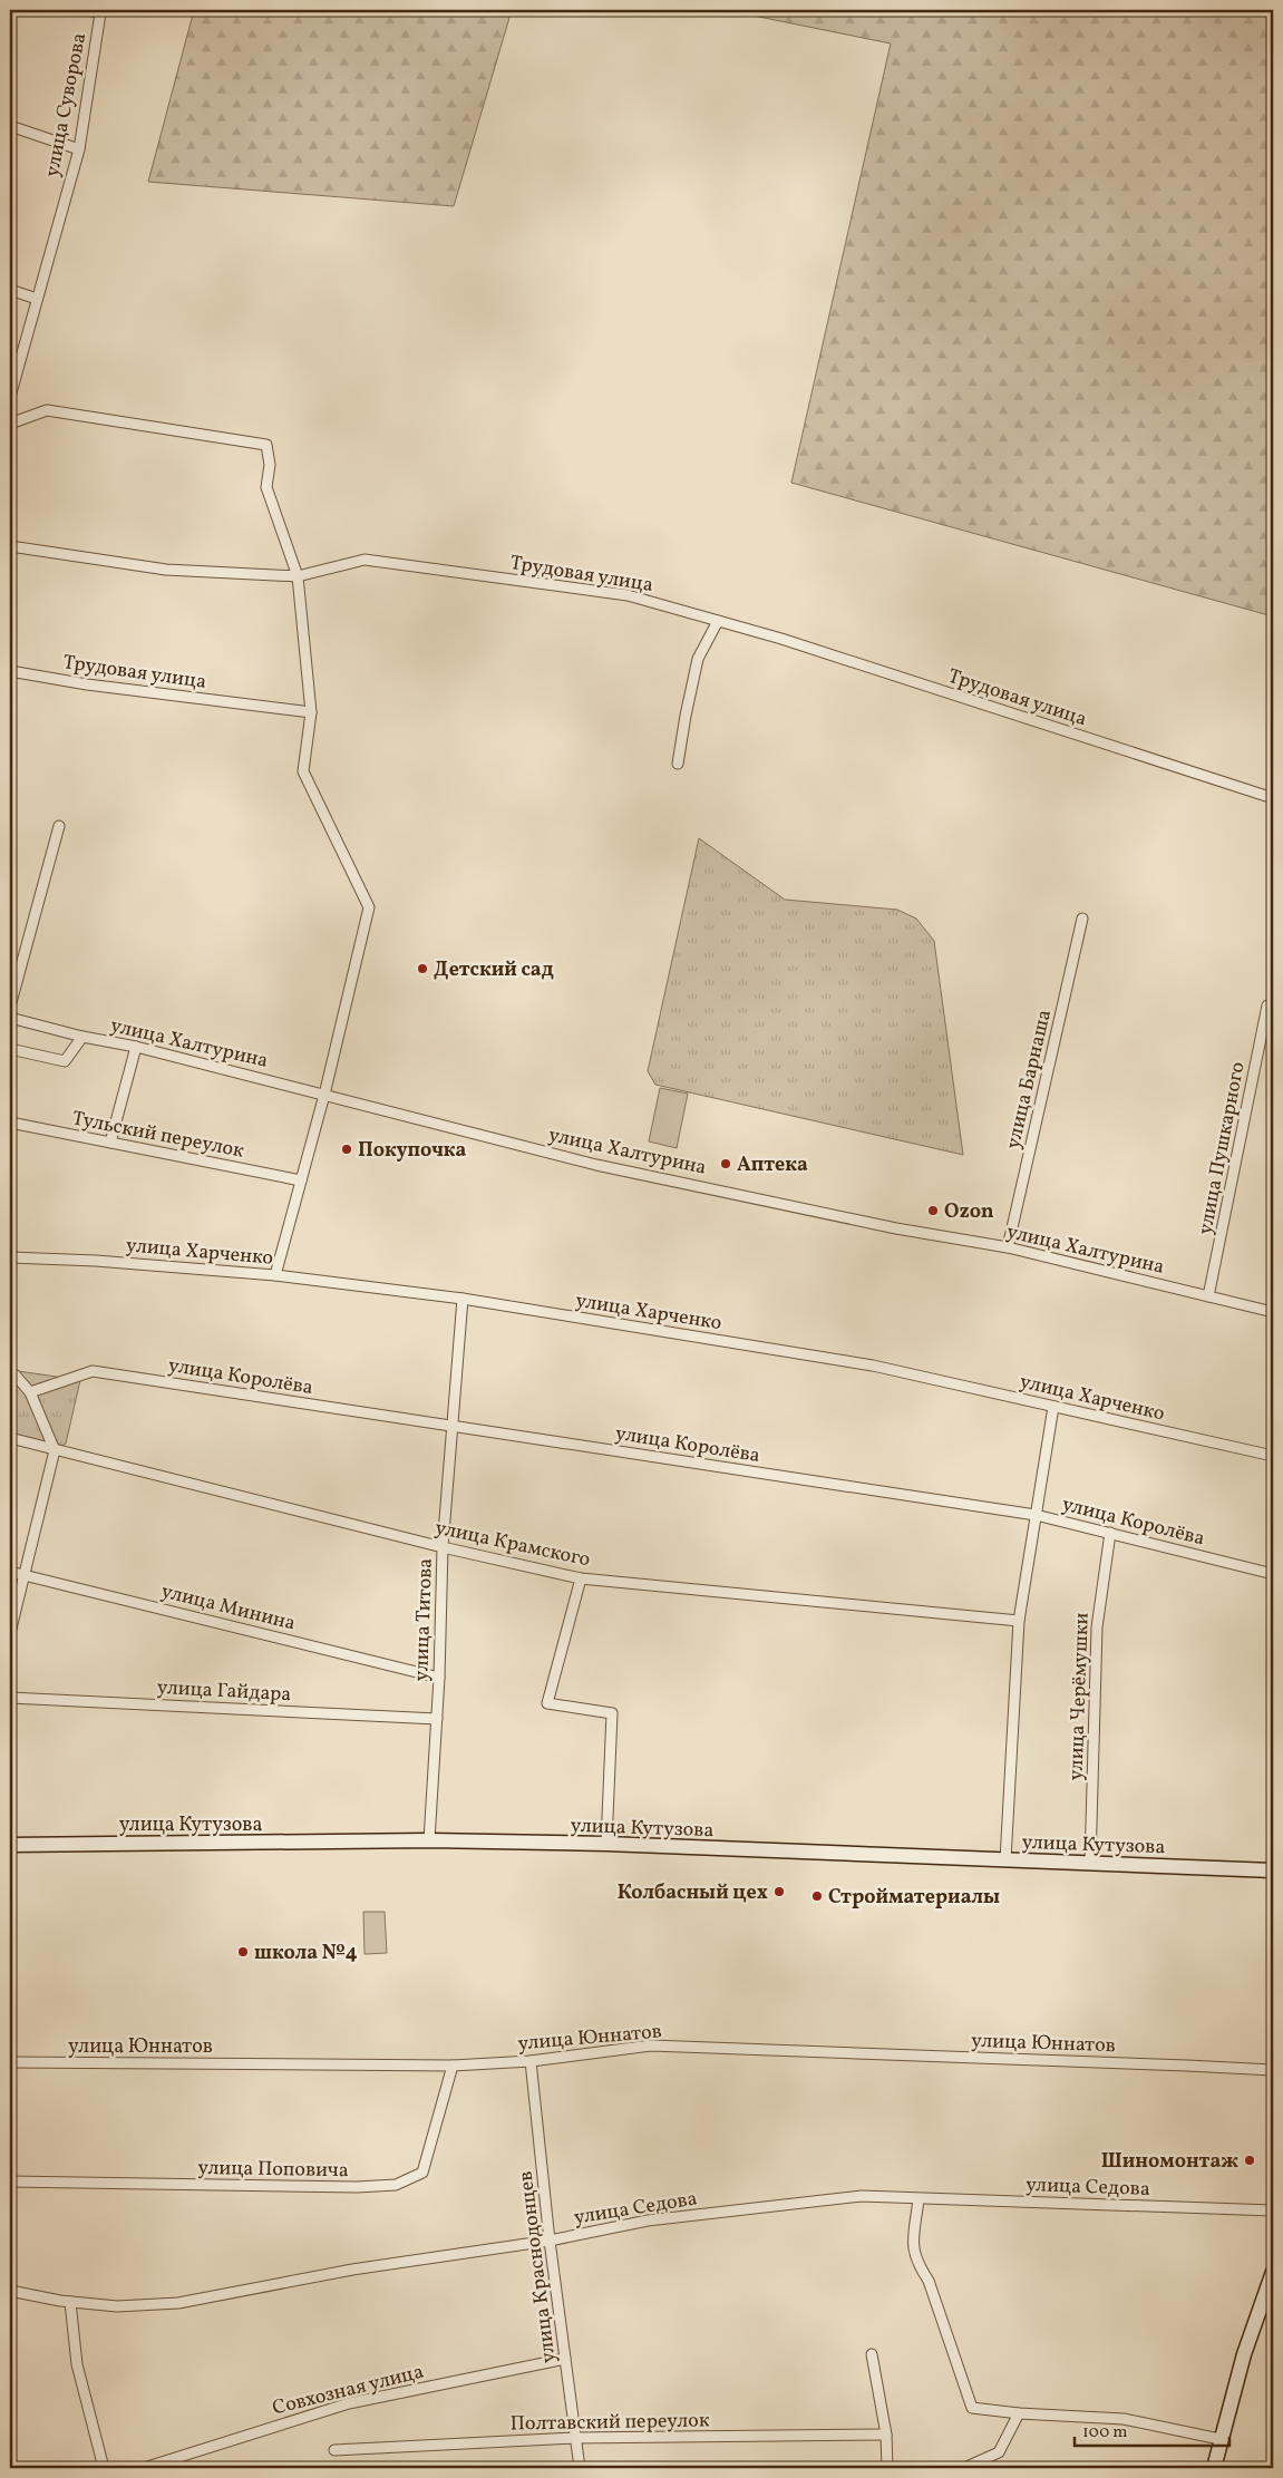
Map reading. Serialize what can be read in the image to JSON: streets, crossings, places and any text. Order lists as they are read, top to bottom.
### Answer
{
  "streets": {
    "main road": ["улица Кутузова"],
    "street": [
      "улица Суворова",
      "Трудовая улица",
      "улица Халтурина",
      "улица Барнаша",
      "Тульский переулок",
      "улица Пушкарного",
      "улица Харченко",
      "улица Королёва",
      "улица Крамского",
      "улица Минина",
      "улица Титова",
      "улица Гайдара",
      "улица Черёмушки",
      "улица Юннатов",
      "улица Поповича",
      "улица Седова",
      "улица Краснодонцев",
      "Совхозная улица",
      "Полтавский переулок"
    ]
  },
  "crossings": [
    ["улица Халтурина", "улица Барнаша"],
    ["улица Халтурина", "улица Пушкарного"],
    ["улица Харченко", "улица Титова"],
    ["улица Королёва", "улица Титова"],
    ["улица Королёва", "улица Черёмушки"],
    ["улица Крамского", "улица Титова"],
    ["улица Минина", "улица Титова"],
    ["улица Титова", "улица Гайдара"],
    ["улица Титова", "улица Кутузова"],
    ["улица Черёмушки", "улица Кутузова"],
    ["улица Юннатов", "улица Поповича"],
    ["улица Юннатов", "улица Краснодонцев"],
    ["улица Седова", "улица Краснодонцев"],
    ["улица Краснодонцев", "Совхозная улица"],
    ["улица Краснодонцев", "Полтавский переулок"]
  ],
  "places": [
    "Детский сад",
    "Покупочка",
    "Аптека",
    "Ozon",
    "Колбасный цех",
    "Стройматериалы",
    "школа №4",
    "Шиномонтаж"
  ],
  "scale_bar": "100 m"
}
